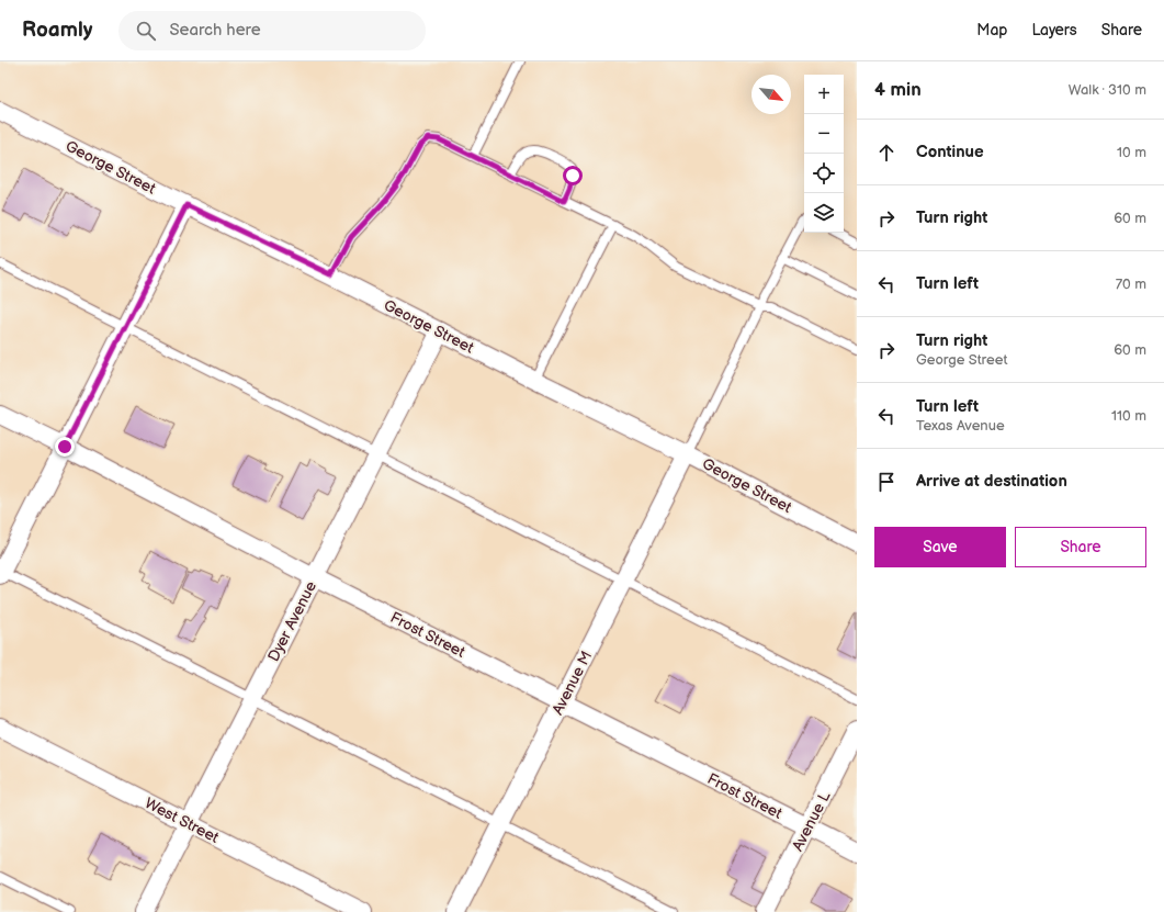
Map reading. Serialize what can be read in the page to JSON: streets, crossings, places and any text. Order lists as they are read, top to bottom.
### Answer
{
  "streets": {
    "street": [
      "George Street",
      "Dyer Avenue",
      "Frost Street",
      "Avenue M",
      "West Street",
      "Avenue L"
    ]
  },
  "crossings": [
    ["George Street", "Dyer Avenue"],
    ["George Street", "Avenue M"],
    ["Dyer Avenue", "Frost Street"],
    ["Dyer Avenue", "West Street"],
    ["Frost Street", "Avenue M"],
    ["Frost Street", "Avenue L"]
  ],
  "north": "bottom right",
  "page": {
    "header": "Roamly",
    "search": "Search here",
    "nav": ["Map", "Layers", "Share"],
    "heading": ["4 min", "Walk · 310 m"],
    "map_buttons": ["+", "−"],
    "list": [
      ["Continue", "10 m"],
      ["Turn right", "60 m"],
      ["Turn left", "70 m"],
      ["Turn right", "George Street", "60 m"],
      ["Turn left", "Texas Avenue", "110 m"],
      "Arrive at destination"
    ],
    "buttons": ["Save", "Share"]
  }
}
